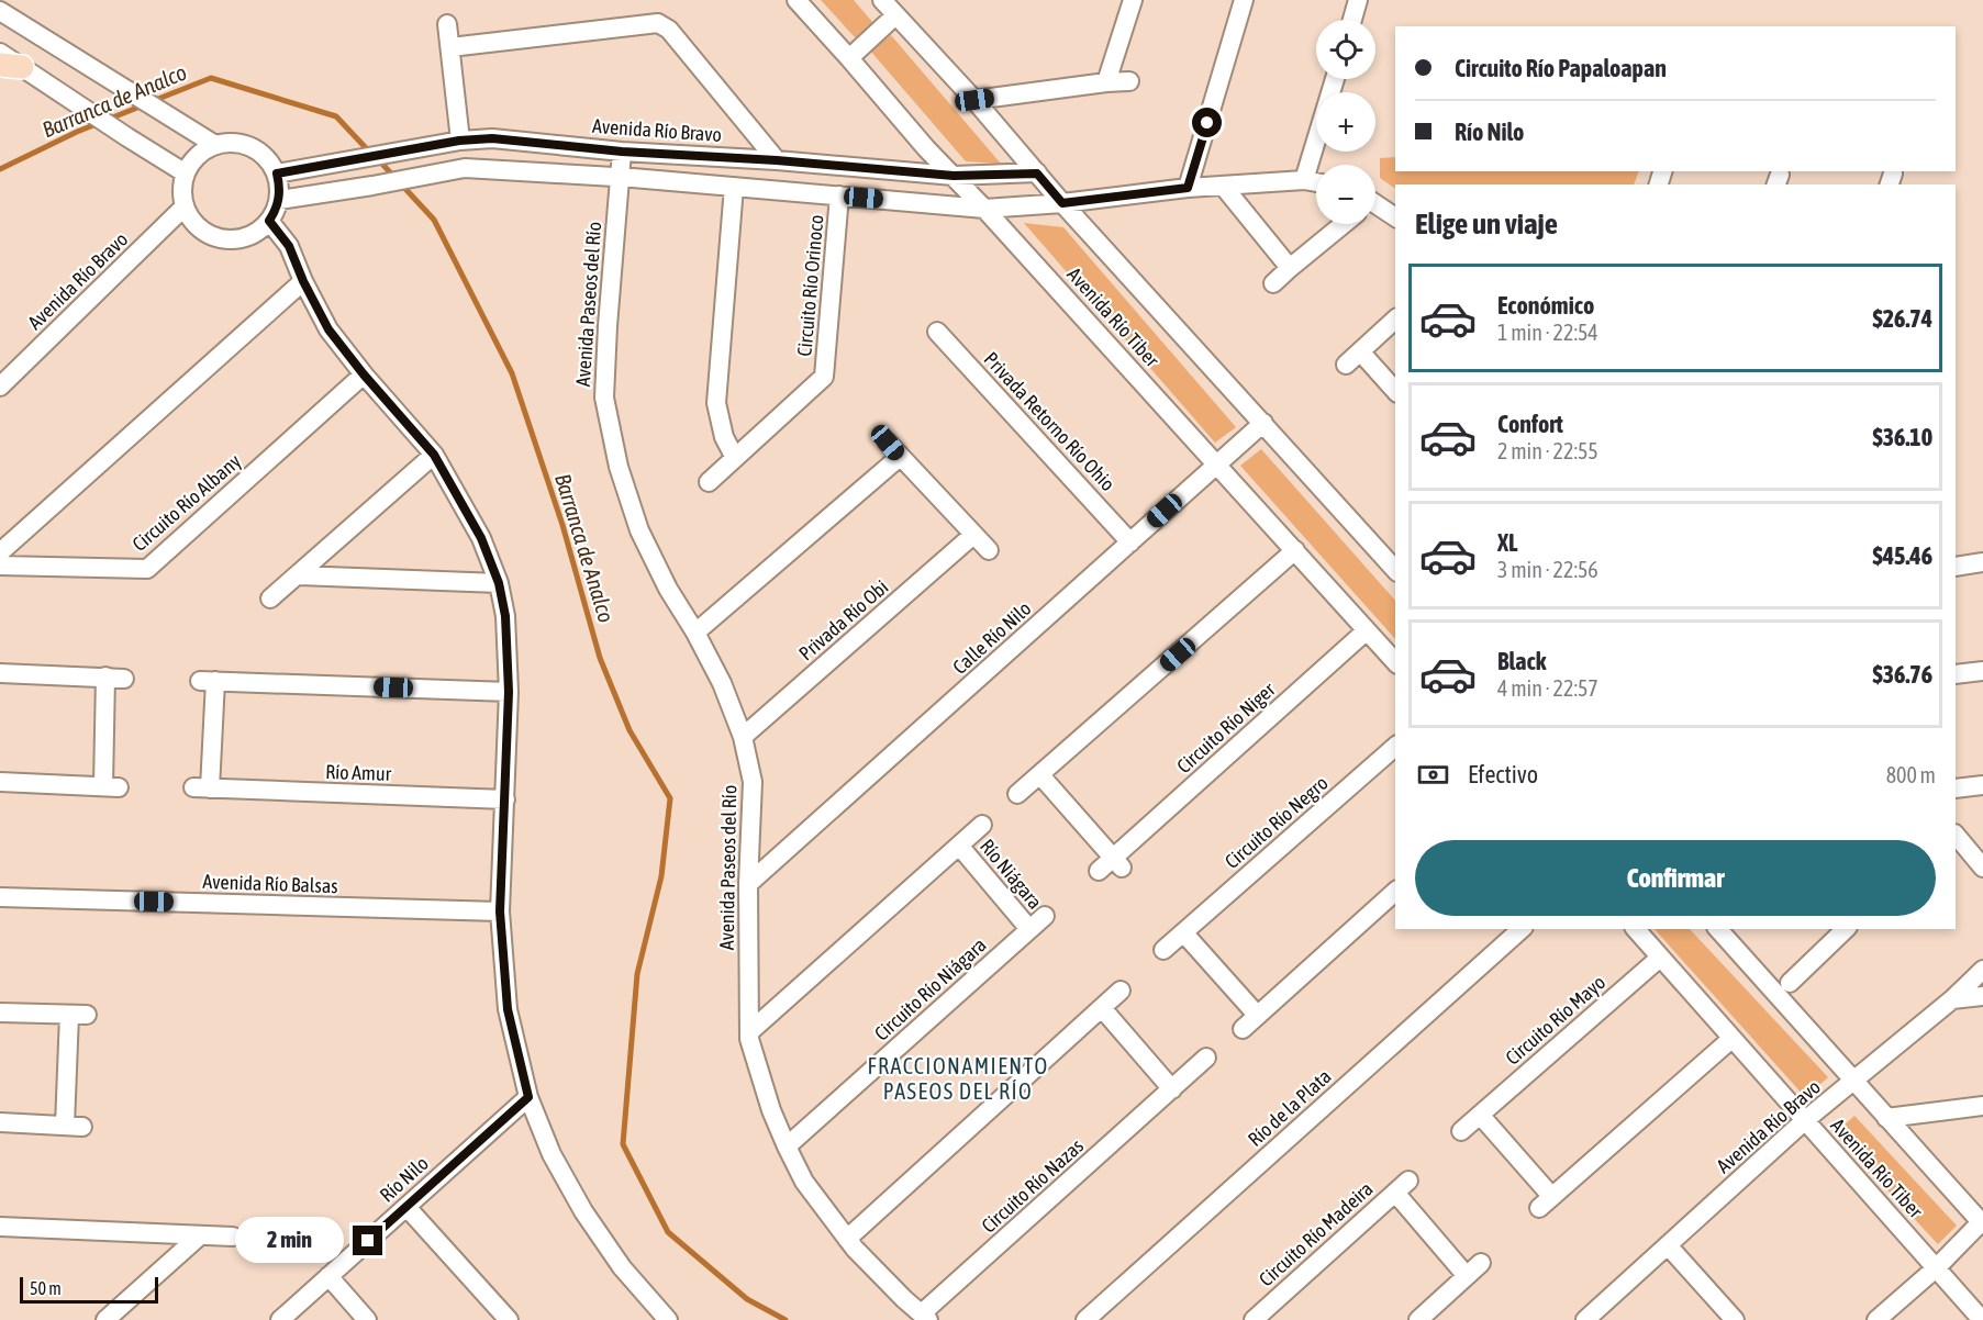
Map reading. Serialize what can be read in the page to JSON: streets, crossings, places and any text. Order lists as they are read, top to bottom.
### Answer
{
  "streets": {
    "street": [
      "Avenida Río Bravo",
      "Circuito Río Orinoco",
      "Avenida Paseos del Río",
      "Avenida Río Tiber",
      "Privada Retorno Río Ohio",
      "Circuito Río Albany",
      "Privada Río Obi",
      "Calle Río Nilo",
      "Circuito Río Niger",
      "Río Amur",
      "Circuito Río Negro",
      "Río Niágara",
      "Avenida Río Balsas",
      "Circuito Río Niágara",
      "Circuito Río Mayo",
      "Río de la Plata",
      "Río Nilo",
      "Circuito Río Nazas",
      "Circuito Río Madeira"
    ]
  },
  "crossings": [
    ["Avenida Río Bravo", "Avenida Paseos del Río"],
    ["Avenida Río Bravo", "Avenida Río Tiber"],
    ["Avenida Paseos del Río", "Privada Río Obi"],
    ["Avenida Paseos del Río", "Calle Río Nilo"],
    ["Avenida Paseos del Río", "Circuito Río Niágara"],
    ["Avenida Paseos del Río", "Circuito Río Nazas"],
    ["Avenida Río Tiber", "Calle Río Nilo"],
    ["Avenida Río Tiber", "Circuito Río Niger"],
    ["Avenida Río Tiber", "Circuito Río Mayo"],
    ["Privada Retorno Río Ohio", "Calle Río Nilo"],
    ["Río Niágara", "Circuito Río Niágara"]
  ],
  "districts": ["FRACCIONAMIENTO PASEOS DEL RÍO"],
  "water": ["Barranca de Analco"],
  "scale_bar": "50 m",
  "page": {
    "map_buttons": ["+", "−"],
    "banner": ["Circuito Río Papaloapan", "Río Nilo"],
    "heading": "Elige un viaje",
    "list": [
      {
        "name": "Económico",
        "note": "1 min · 22:54",
        "value": "$26.74"
      },
      {
        "name": "Confort",
        "note": "2 min · 22:55",
        "value": "$36.10"
      },
      {
        "name": "XL",
        "note": "3 min · 22:56",
        "value": "$45.46"
      },
      {
        "name": "Black",
        "note": "4 min · 22:57",
        "value": "$36.76"
      }
    ],
    "pay": ["Efectivo", "800 m"],
    "buttons": "Confirmar",
    "bubble": "2 min",
    "scale": "50 m"
  }
}
